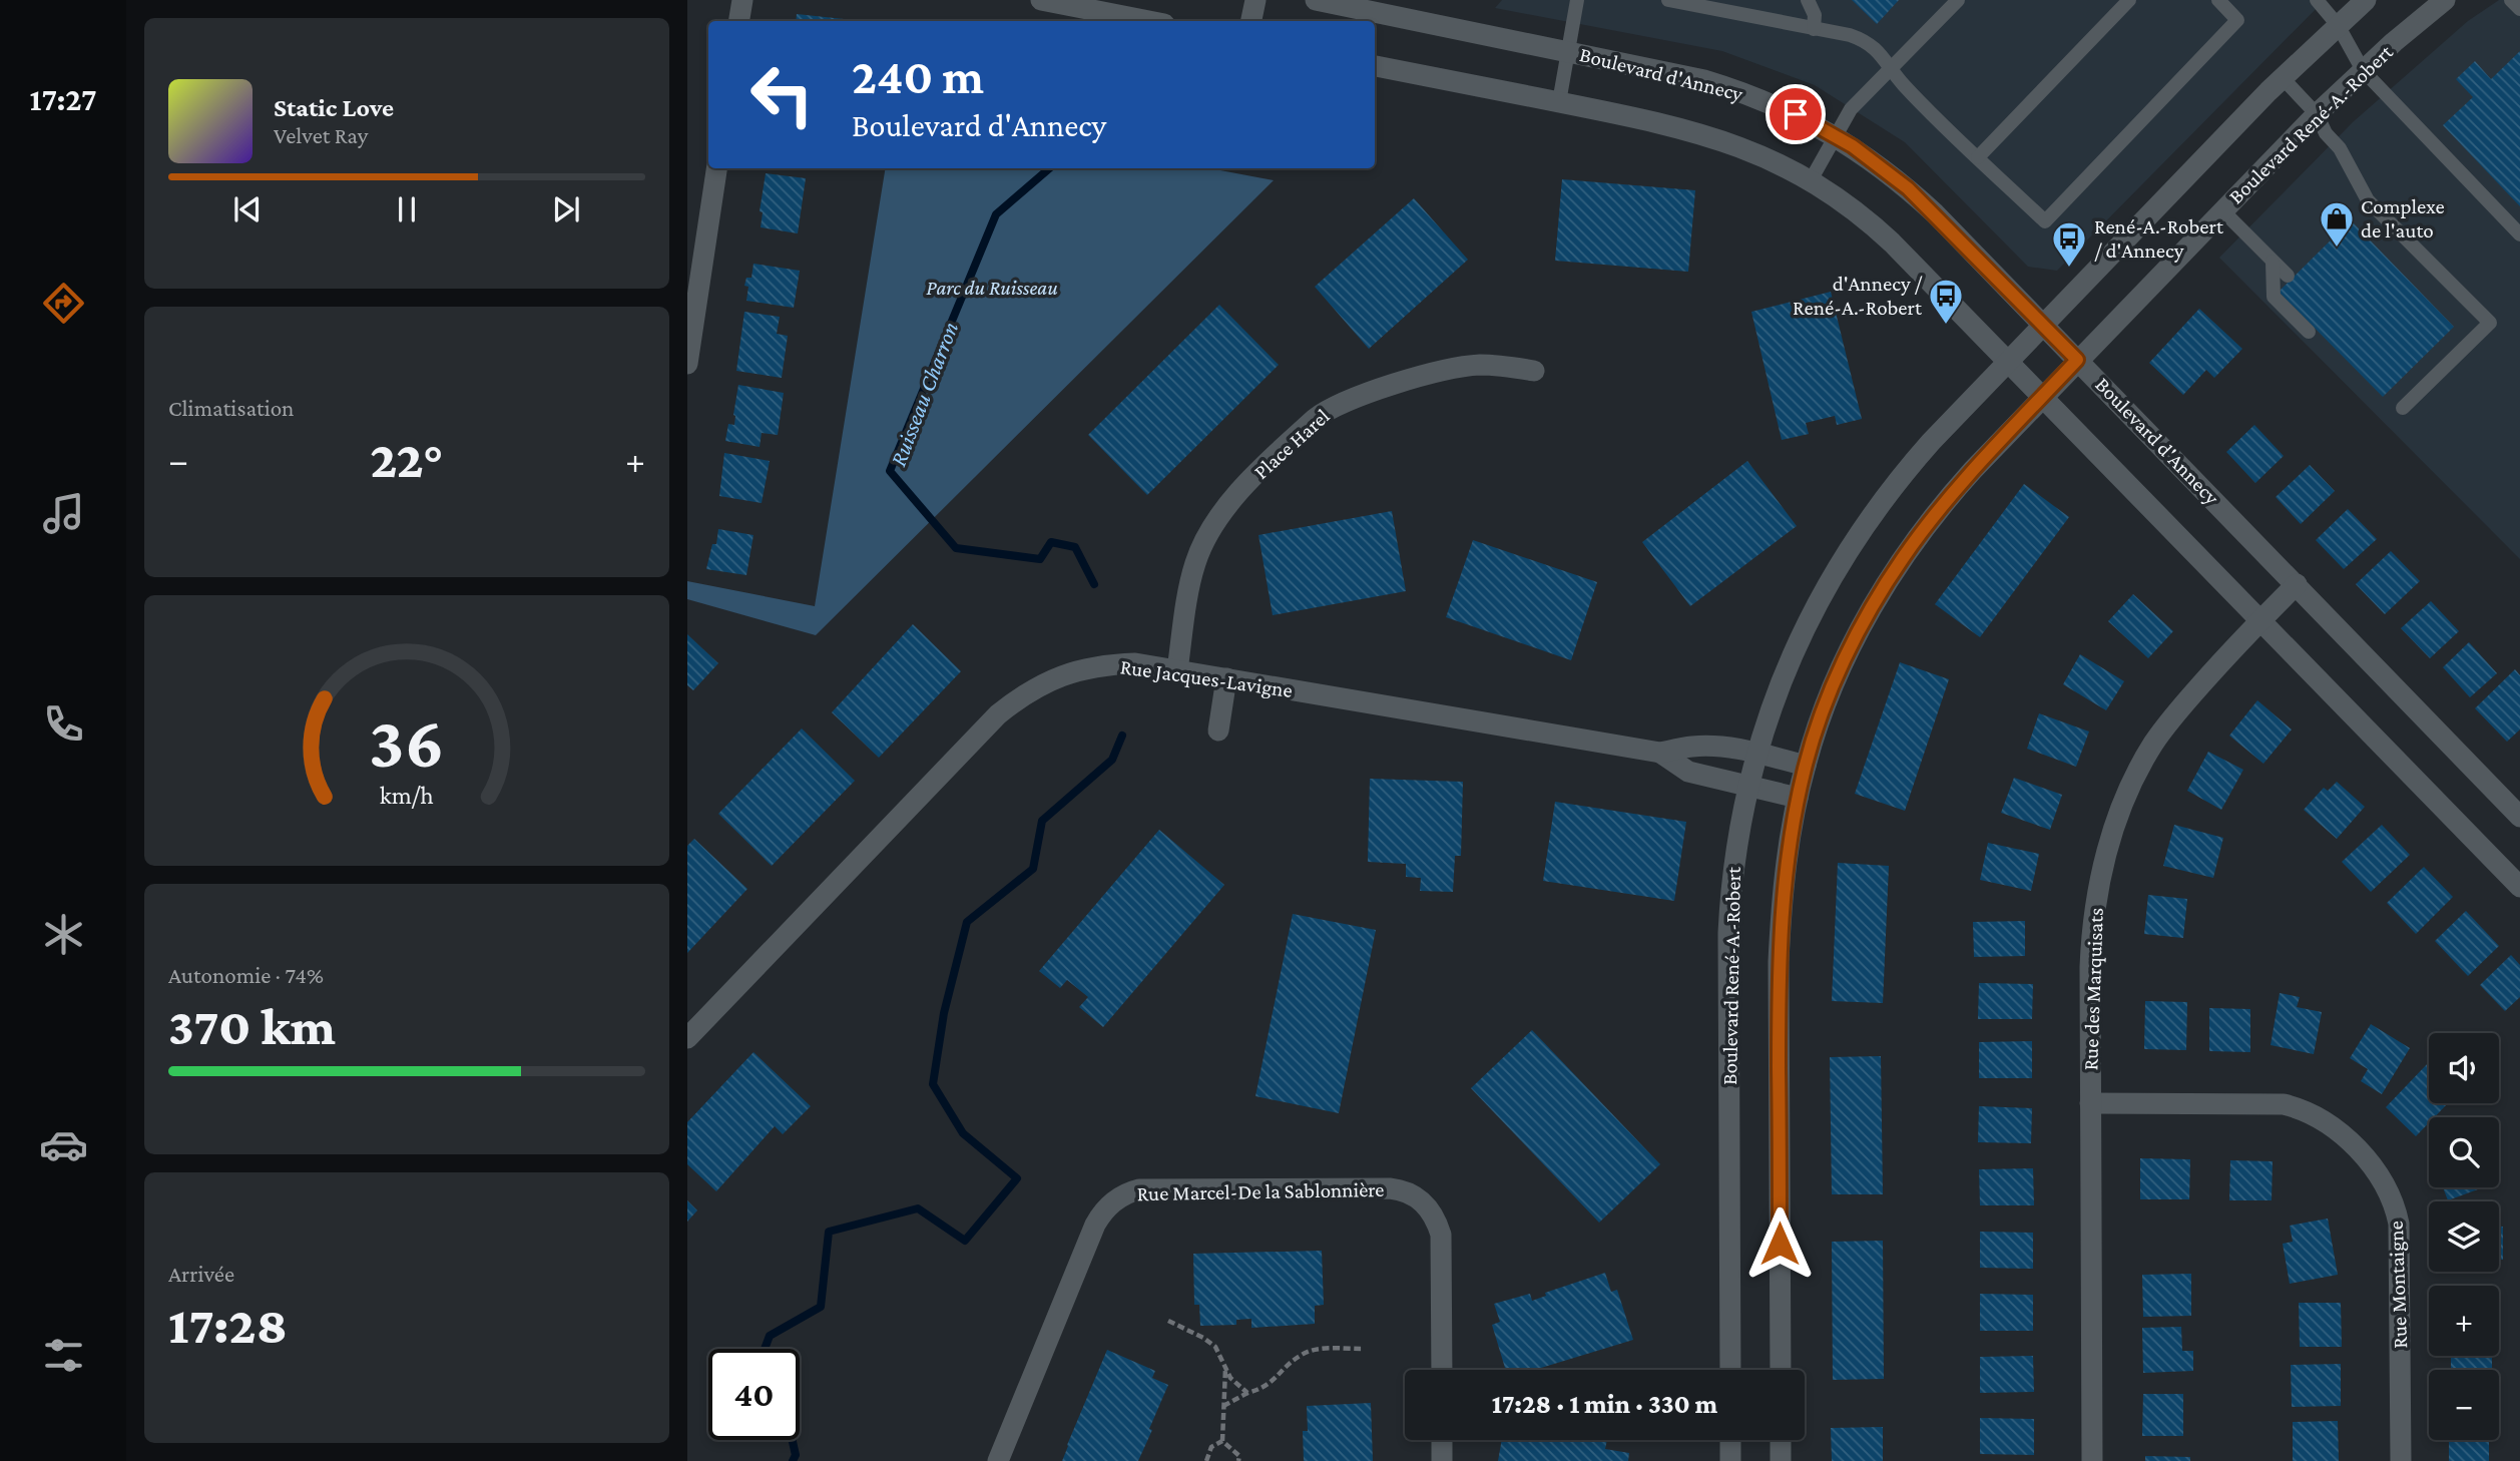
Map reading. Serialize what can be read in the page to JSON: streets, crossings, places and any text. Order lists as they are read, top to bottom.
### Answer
{
  "streets": {
    "street": [
      "Boulevard d'Annecy",
      "Boulevard René-A.-Robert",
      "Place Harel",
      "Rue Jacques-Lavigne",
      "Rue des Marquisats",
      "Rue Marcel-De la Sablonnière",
      "Rue Montaigne"
    ]
  },
  "crossings": [
    ["Boulevard d'Annecy", "Boulevard René-A.-Robert"],
    ["Boulevard d'Annecy", "Rue des Marquisats"],
    ["Boulevard René-A.-Robert", "Rue Jacques-Lavigne"],
    ["Place Harel", "Rue Jacques-Lavigne"],
    ["Rue des Marquisats", "Rue Montaigne"]
  ],
  "water": ["Ruisseau Charron"],
  "parks": ["Parc du Ruisseau"],
  "places": {
    "shop": ["Complexe de l'auto"],
    "bus stop": ["René-A.-Robert / d'Annecy", "d'Annecy / René-A.-Robert"]
  },
  "page": {
    "tabs": "17:27",
    "turn": ["240 m", "Boulevard d'Annecy"],
    "song": ["Static Love", "Velvet Ray"],
    "tile": [
      "Climatisation",
      ["Autonomie · 74%", "370 km"],
      ["Arrivée", "17:28"]
    ],
    "heat": ["−", "22°", "+"],
    "map_buttons": ["+", "−"],
    "limit": "40",
    "trip": "17:28 · 1 min · 330 m",
    "gauge": ["36", "km/h"]
  }
}
